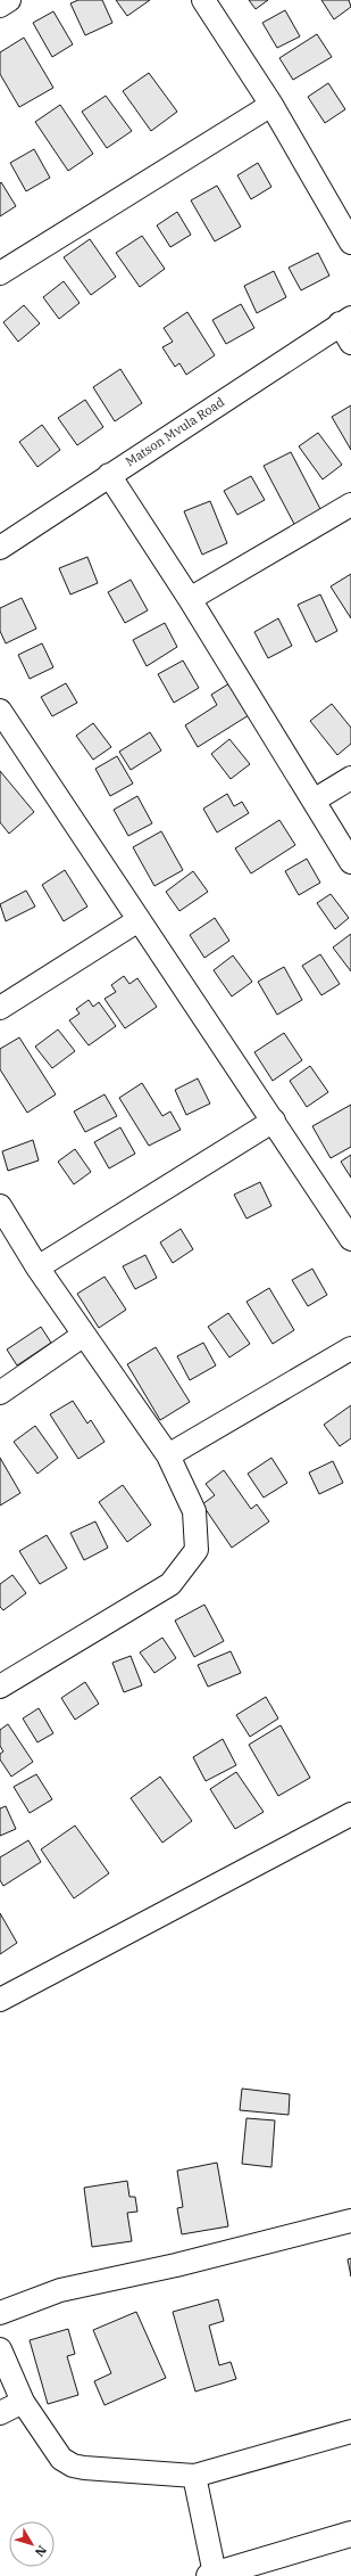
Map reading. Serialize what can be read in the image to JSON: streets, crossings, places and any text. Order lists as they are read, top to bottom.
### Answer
{
  "streets": {
    "street": ["Matson Mvula Road"]
  },
  "north": "bottom right"
}
